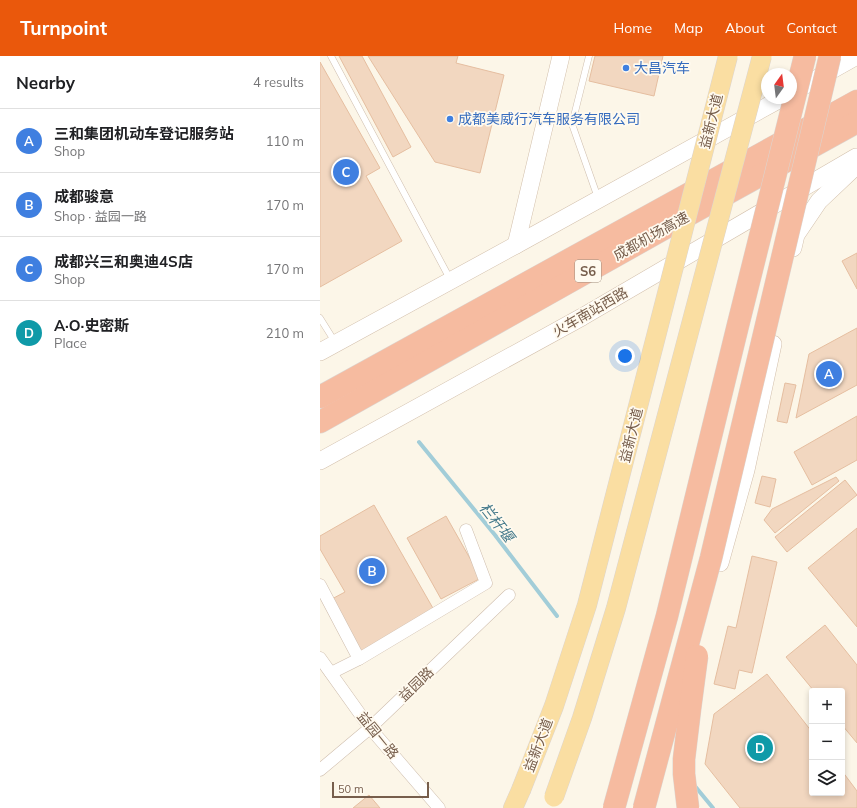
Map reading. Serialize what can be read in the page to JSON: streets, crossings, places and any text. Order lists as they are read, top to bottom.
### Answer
{
  "streets": {
    "highway": ["成都机场高速", "S6"],
    "main road": ["益新大道", "火车南站西路"],
    "street": ["益园路", "益园一路"]
  },
  "crossings": [
    ["益园路", "益园一路"]
  ],
  "water": ["栏杆堰"],
  "places": ["大昌汽车", "成都美威行汽车服务有限公司"],
  "scale_bar": "50 m",
  "north": "top",
  "page": {
    "header": "Turnpoint",
    "nav": [
      "Home",
      "Map",
      "About",
      "Contact"
    ],
    "heading": ["Nearby", "4 results"],
    "list": [
      {
        "mark": "A",
        "name": "三和集团机动车登记服务站",
        "note": "Shop",
        "value": "110 m"
      },
      {
        "mark": "B",
        "name": "成都骏意",
        "note": "Shop · 益园一路",
        "value": "170 m"
      },
      {
        "mark": "C",
        "name": "成都兴三和奥迪4S店",
        "note": "Shop",
        "value": "170 m"
      },
      {
        "mark": "D",
        "name": "A·O·史密斯",
        "note": "Place",
        "value": "210 m"
      }
    ],
    "pins": [
      "C",
      "A",
      "B",
      "D"
    ],
    "map_buttons": ["+", "−"],
    "scale": "50 m"
  }
}
